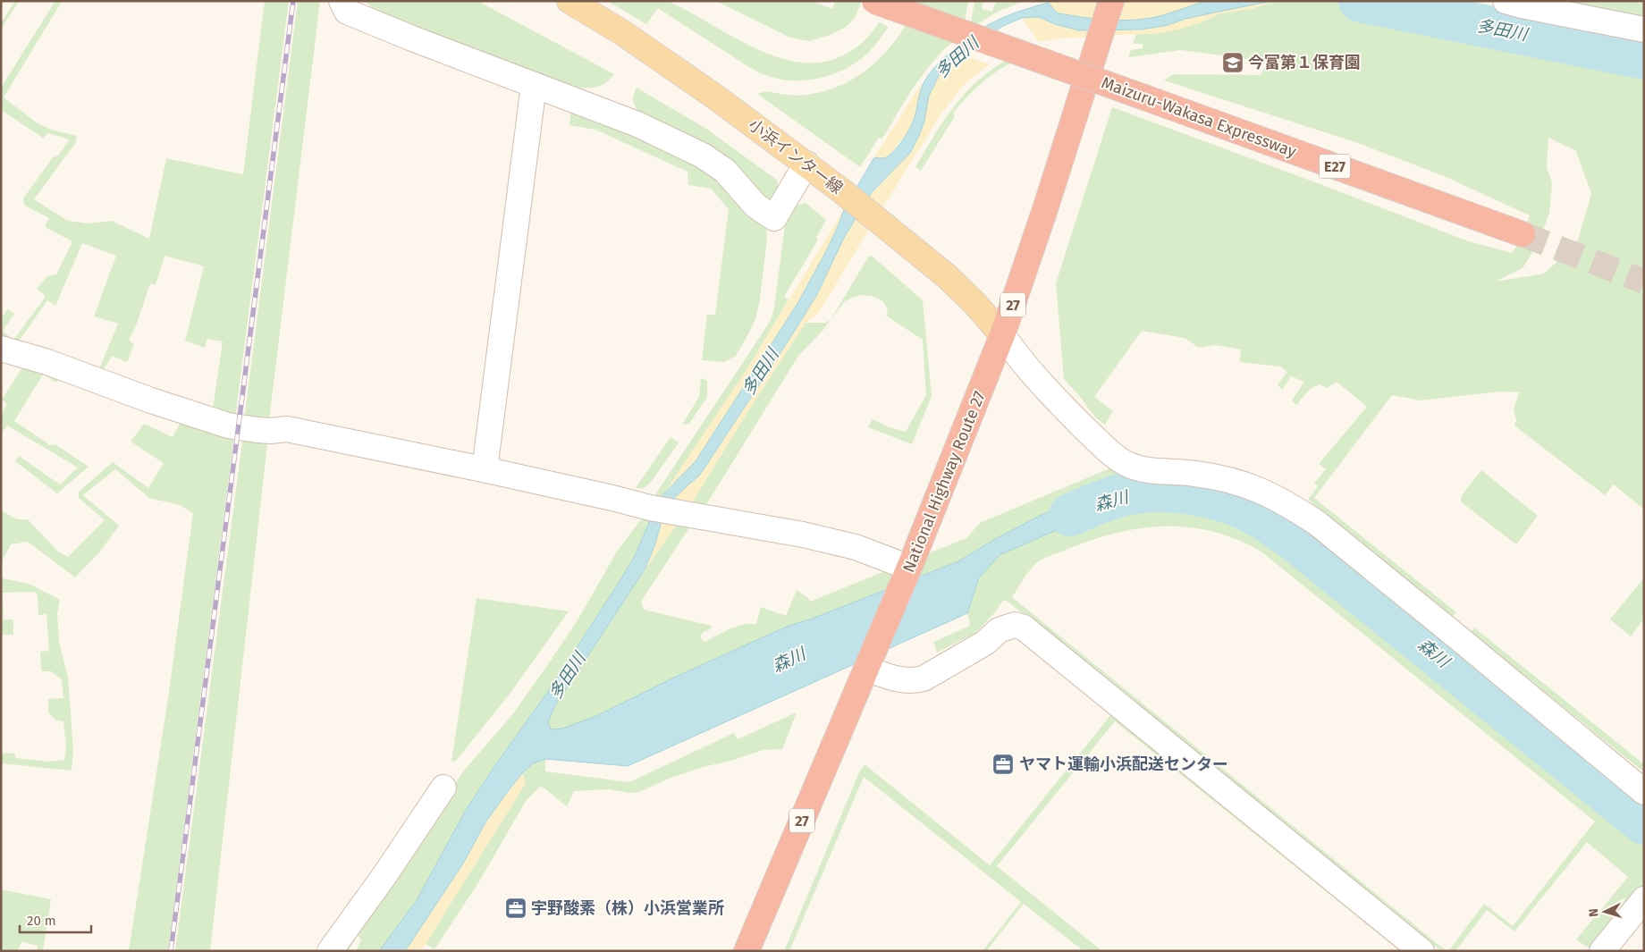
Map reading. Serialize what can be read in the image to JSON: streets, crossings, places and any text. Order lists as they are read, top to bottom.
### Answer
{
  "streets": {
    "highway": [
      "Maizuru-Wakasa Expressway",
      "E27",
      "27",
      "National Highway Route 27"
    ],
    "main road": ["小浜インター線"]
  },
  "crossings": [
    ["小浜インター線", "National Highway Route 27"]
  ],
  "water": ["多田川", "森川"],
  "places": {
    "school or university": ["今富第１保育園"],
    "office": ["ヤマト運輸小浜配送センター", "宇野酸素（株）小浜営業所"]
  },
  "scale_bar": "20 m",
  "north": "left"
}
